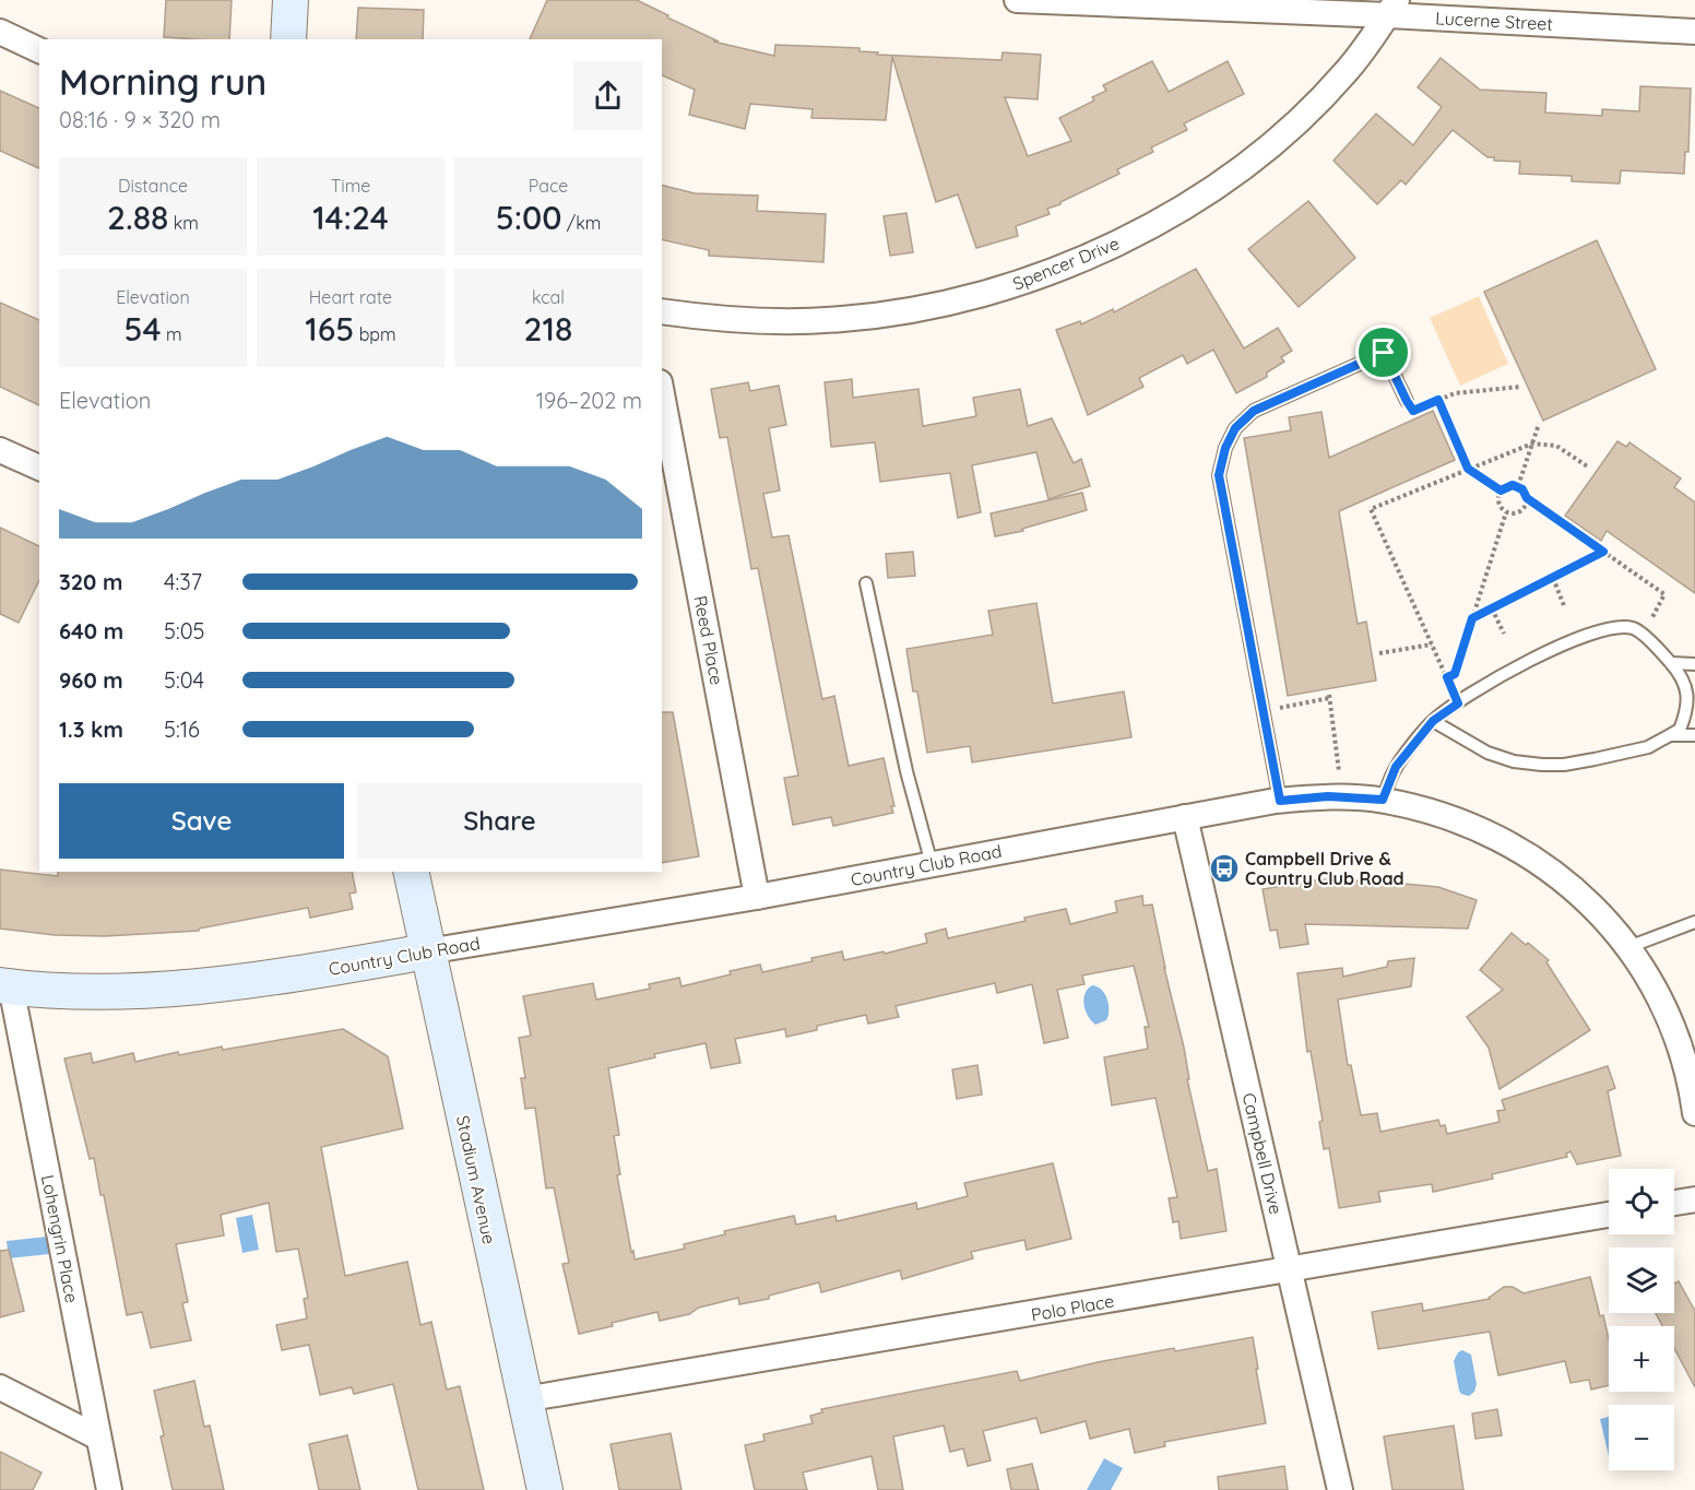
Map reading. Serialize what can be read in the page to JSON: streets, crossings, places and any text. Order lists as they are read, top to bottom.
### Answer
{
  "streets": {
    "street": [
      "Lucerne Street",
      "Spencer Drive",
      "Reed Place",
      "Country Club Road",
      "Campbell Drive",
      "Stadium Avenue",
      "Lohengrin Place",
      "Polo Place"
    ]
  },
  "crossings": [
    ["Lucerne Street", "Spencer Drive"],
    ["Reed Place", "Country Club Road"],
    ["Country Club Road", "Campbell Drive"],
    ["Country Club Road", "Stadium Avenue"],
    ["Country Club Road", "Lohengrin Place"],
    ["Campbell Drive", "Polo Place"],
    ["Stadium Avenue", "Polo Place"]
  ],
  "places": {
    "bus stop": ["Campbell Drive & Country Club Road"]
  },
  "page": {
    "heading": ["Morning run", "08:16 · 9 × 320 m"],
    "stats": [
      ["Distance", "2.88 km"],
      ["Time", "14:24"],
      ["Pace", "5:00 /km"],
      ["Elevation", "54 m"],
      ["Heart rate", "165 bpm"],
      ["kcal", "218"]
    ],
    "chart": ["Elevation", "196–202 m"],
    "list": [
      {
        "name": "320 m",
        "note": "4:37"
      },
      {
        "name": "640 m",
        "note": "5:05"
      },
      {
        "name": "960 m",
        "note": "5:04"
      },
      {
        "name": "1.3 km",
        "note": "5:16"
      }
    ],
    "buttons": ["Save", "Share"],
    "map_buttons": ["+", "−"]
  }
}
